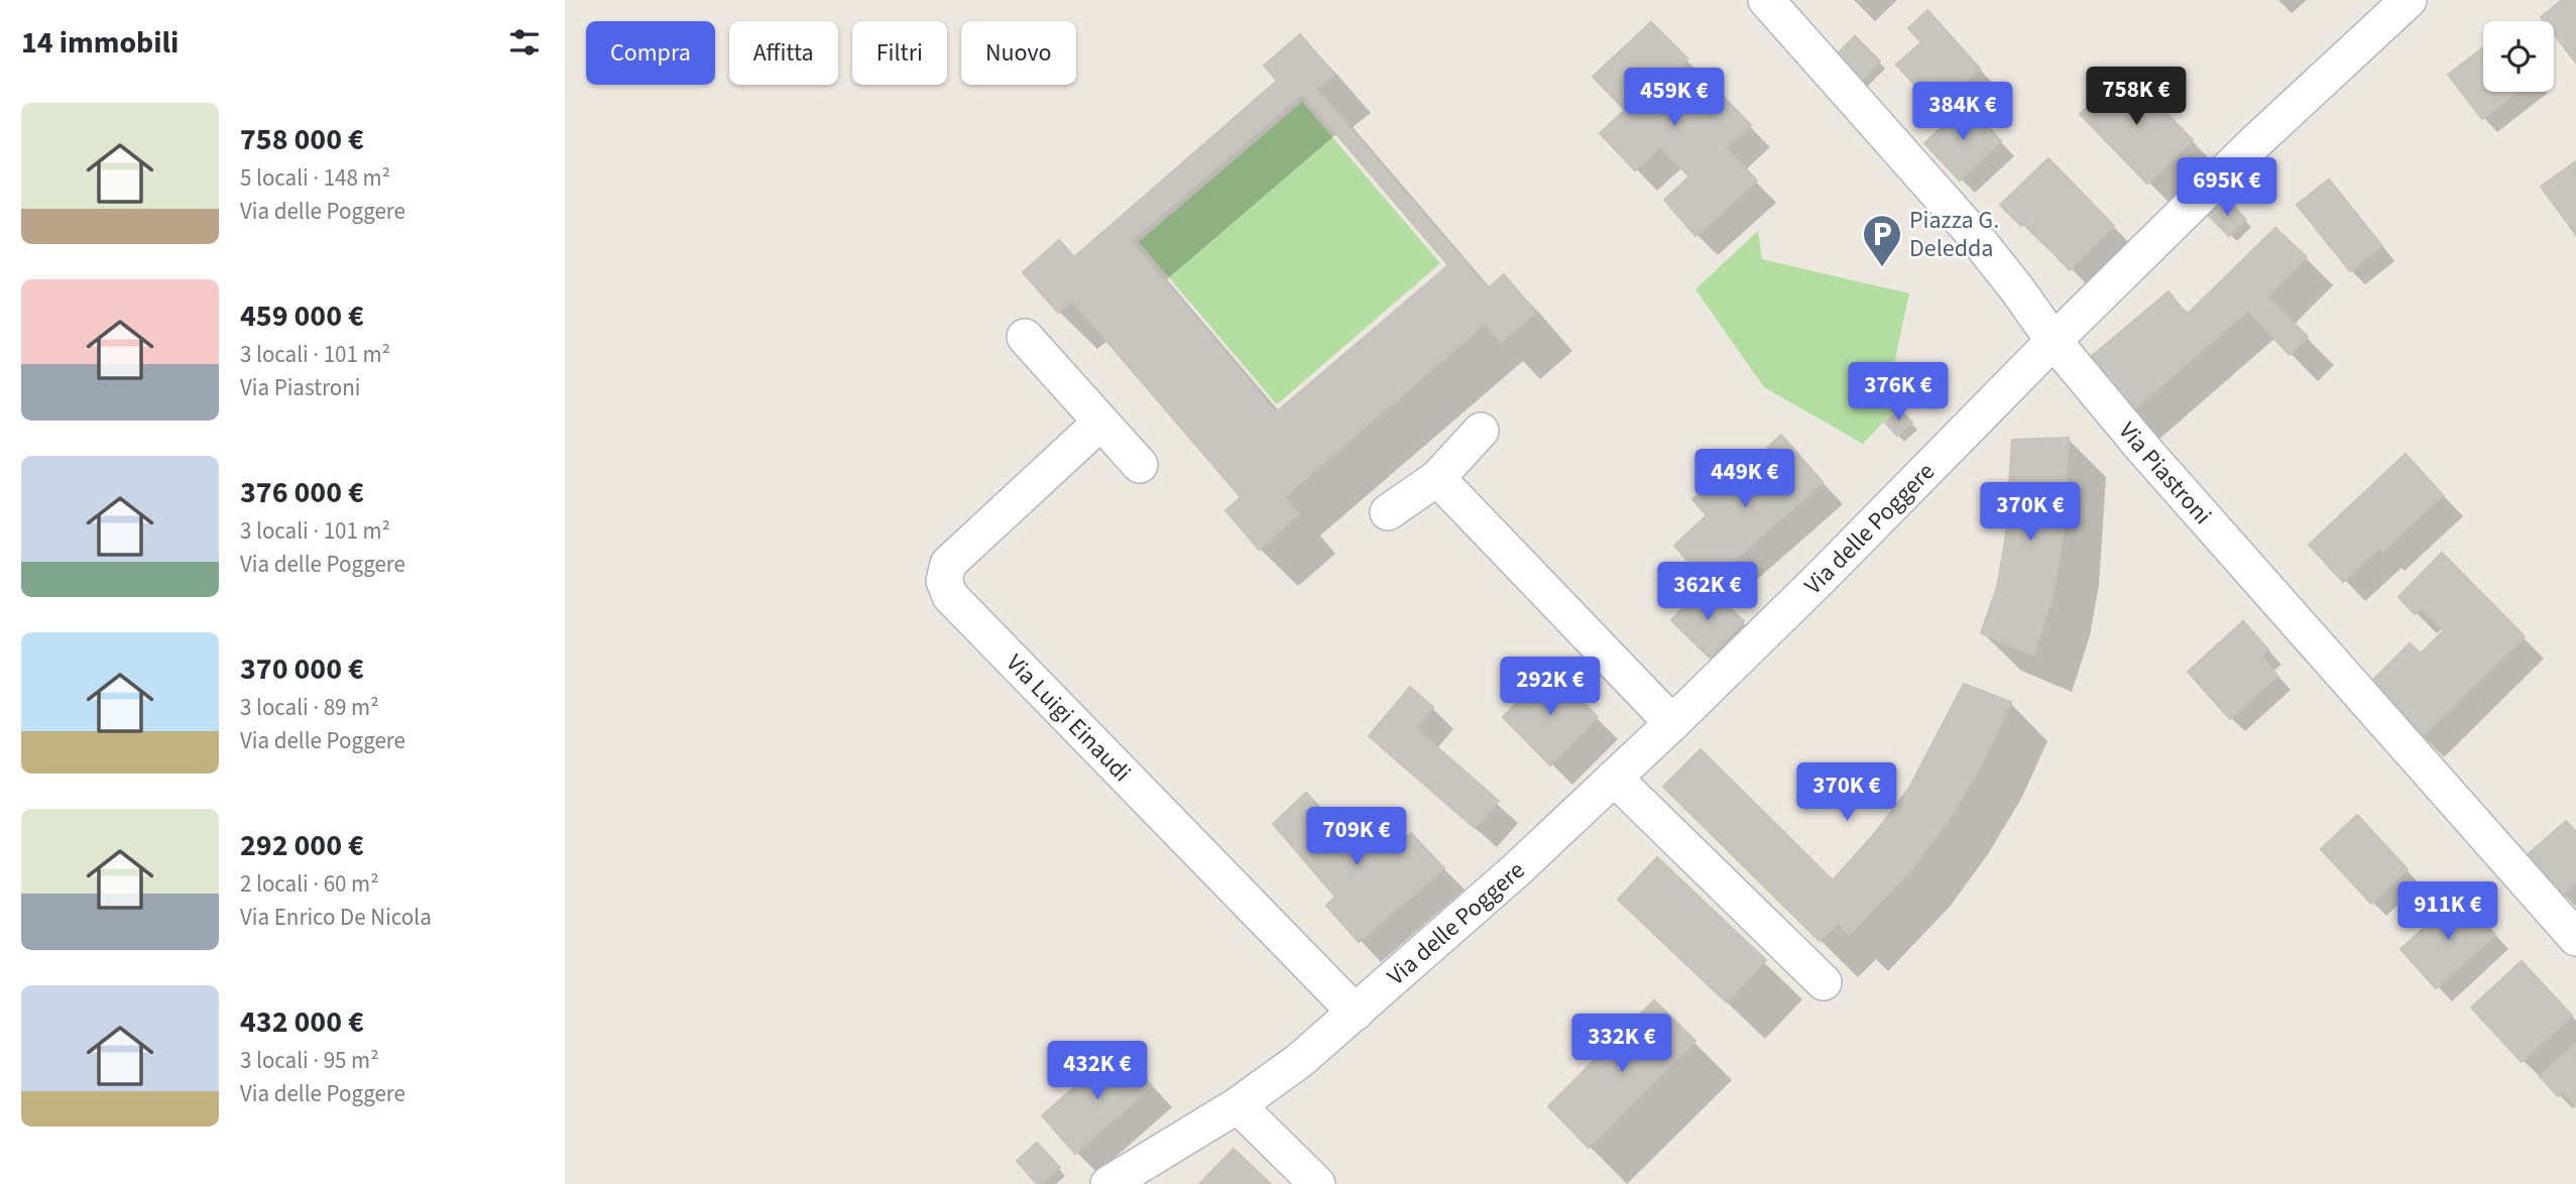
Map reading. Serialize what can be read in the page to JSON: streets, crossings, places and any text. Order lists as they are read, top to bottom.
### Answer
{
  "streets": {
    "street": ["Via Piastroni", "Via delle Poggere", "Via Luigi Einaudi"]
  },
  "crossings": [
    ["Via Piastroni", "Via delle Poggere"],
    ["Via delle Poggere", "Via Luigi Einaudi"]
  ],
  "places": {
    "parking": ["Piazza G. Deledda"]
  },
  "page": {
    "heading": "14 immobili",
    "chip": [
      "Compra",
      "Affitta",
      "Filtri",
      "Nuovo"
    ],
    "price": [
      "758K €",
      "459K €",
      "384K €",
      "695K €",
      "376K €",
      "449K €",
      "370K €",
      "362K €",
      "292K €",
      "370K €",
      "709K €",
      "911K €",
      "332K €",
      "432K €"
    ],
    "list": [
      {
        "name": "758 000 €",
        "note": "5 locali · 148 m² · Via delle Poggere"
      },
      {
        "name": "459 000 €",
        "note": "3 locali · 101 m² · Via Piastroni"
      },
      {
        "name": "376 000 €",
        "note": "3 locali · 101 m² · Via delle Poggere"
      },
      {
        "name": "370 000 €",
        "note": "3 locali · 89 m² · Via delle Poggere"
      },
      {
        "name": "292 000 €",
        "note": "2 locali · 60 m² · Via Enrico De Nicola"
      },
      {
        "name": "432 000 €",
        "note": "3 locali · 95 m² · Via delle Poggere"
      }
    ]
  }
}
